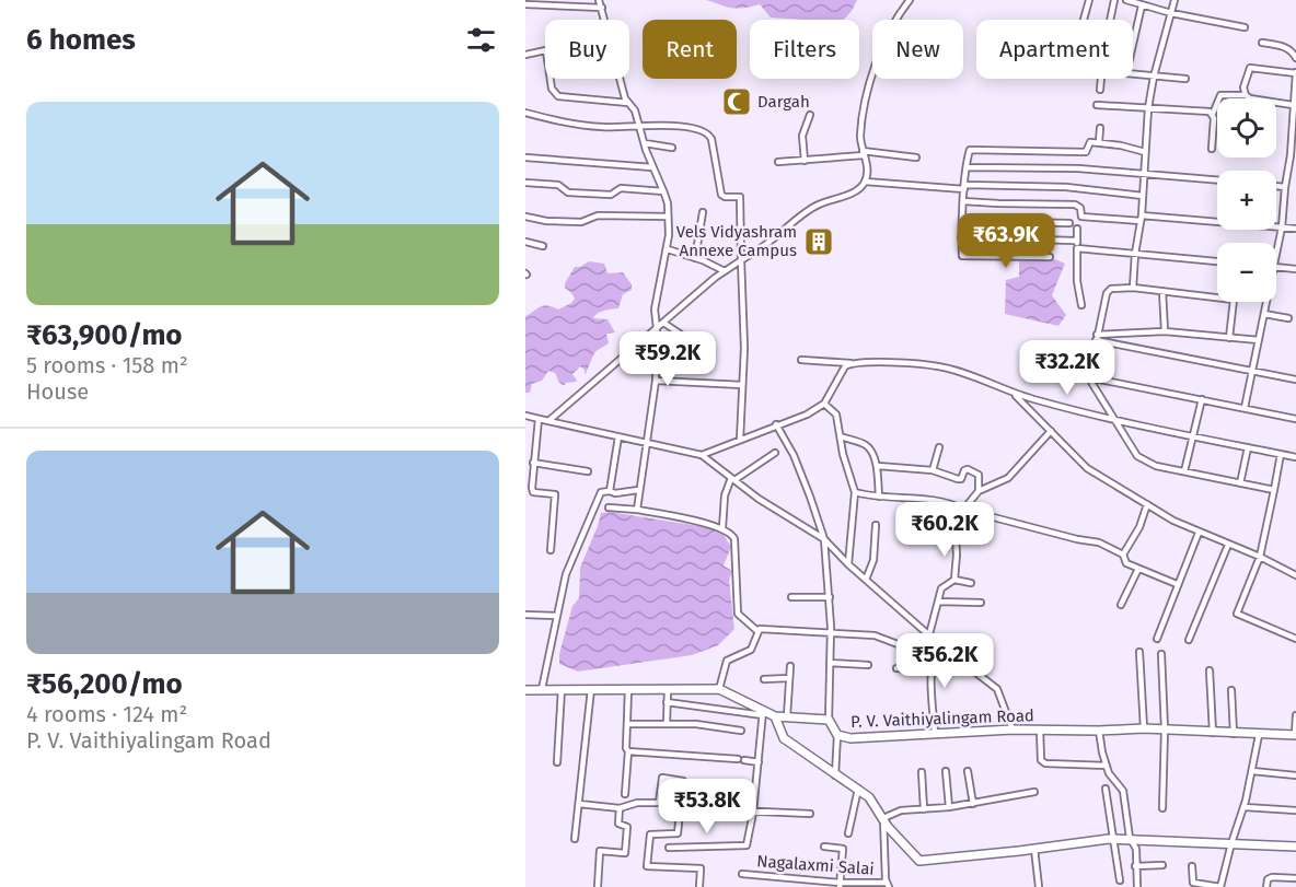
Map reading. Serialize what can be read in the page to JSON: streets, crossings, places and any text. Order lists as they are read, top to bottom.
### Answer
{
  "streets": {
    "street": ["P. V. Vaithiyalingam Road", "Nagalaxmi Salai"]
  },
  "places": {
    "mosque": ["Dargah"],
    "building": ["Vels Vidyashram Annexe Campus"]
  },
  "page": {
    "heading": "6 homes",
    "chip": [
      "Buy",
      "Rent",
      "Filters",
      "New",
      "Apartment"
    ],
    "list": [
      {
        "name": "₹63,900/mo",
        "note": "5 rooms · 158 m² · House"
      },
      {
        "name": "₹56,200/mo",
        "note": "4 rooms · 124 m² · P. V. Vaithiyalingam Road"
      }
    ],
    "map_buttons": ["+", "−"],
    "price": [
      "₹63.9K",
      "₹59.2K",
      "₹32.2K",
      "₹60.2K",
      "₹56.2K",
      "₹53.8K"
    ]
  }
}
